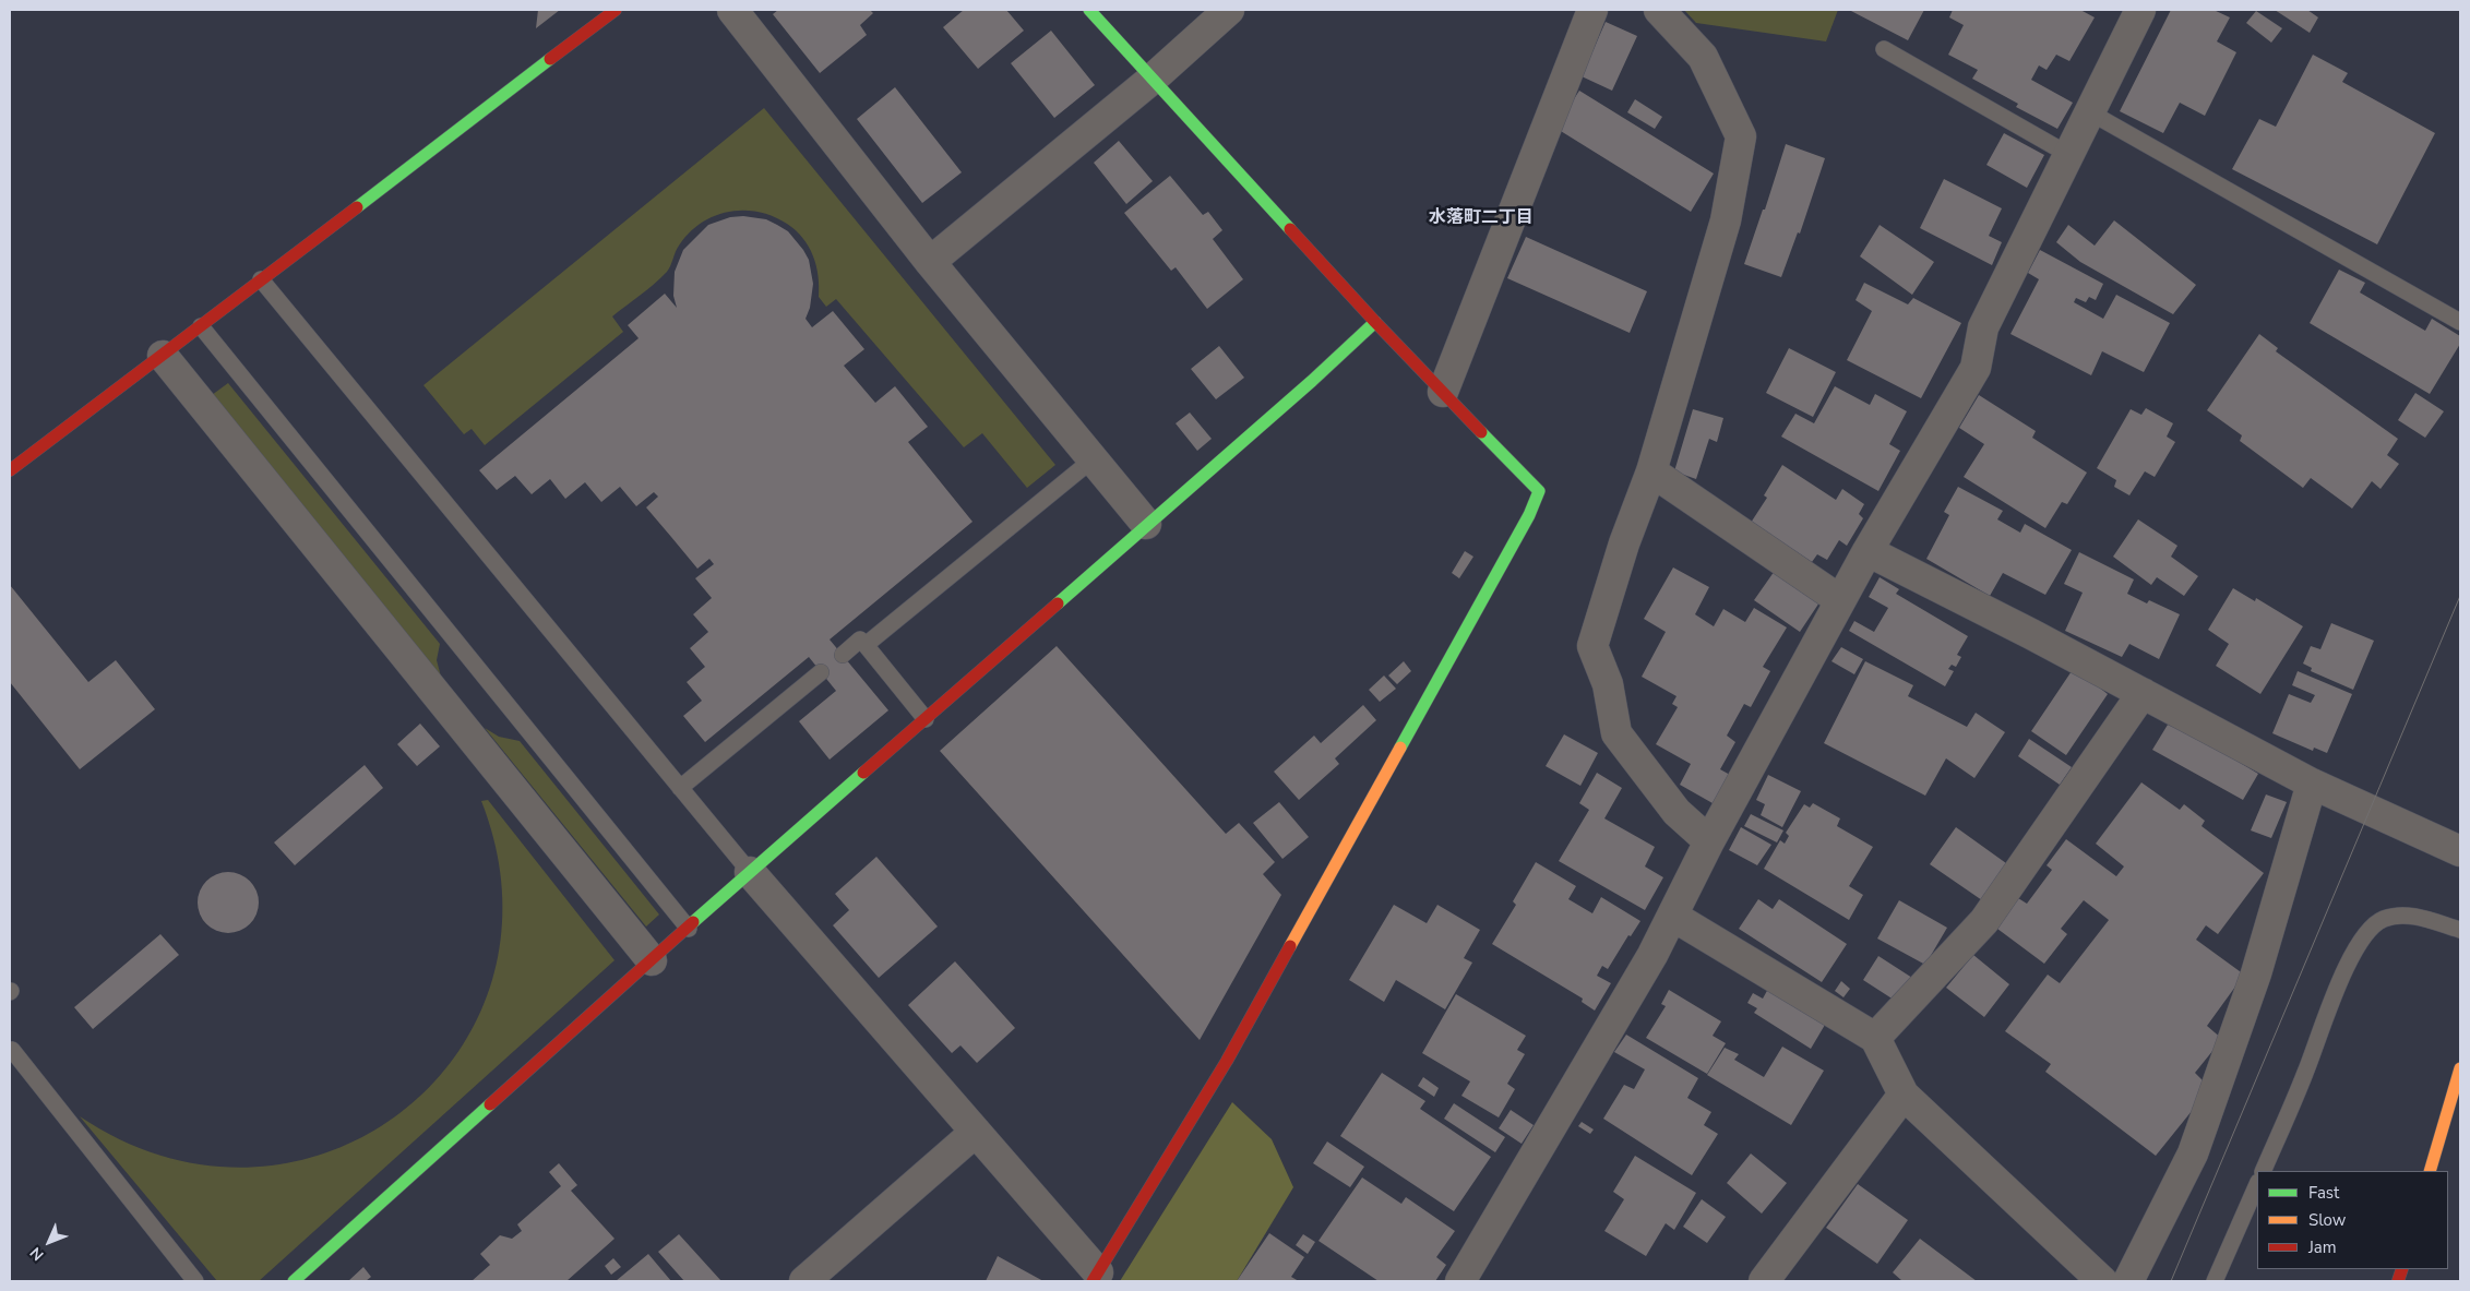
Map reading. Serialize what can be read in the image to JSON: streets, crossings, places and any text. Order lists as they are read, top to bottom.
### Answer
{
  "districts": ["水落町二丁目"],
  "legend": ["Fast", "Slow", "Jam"],
  "north": "bottom left"
}
